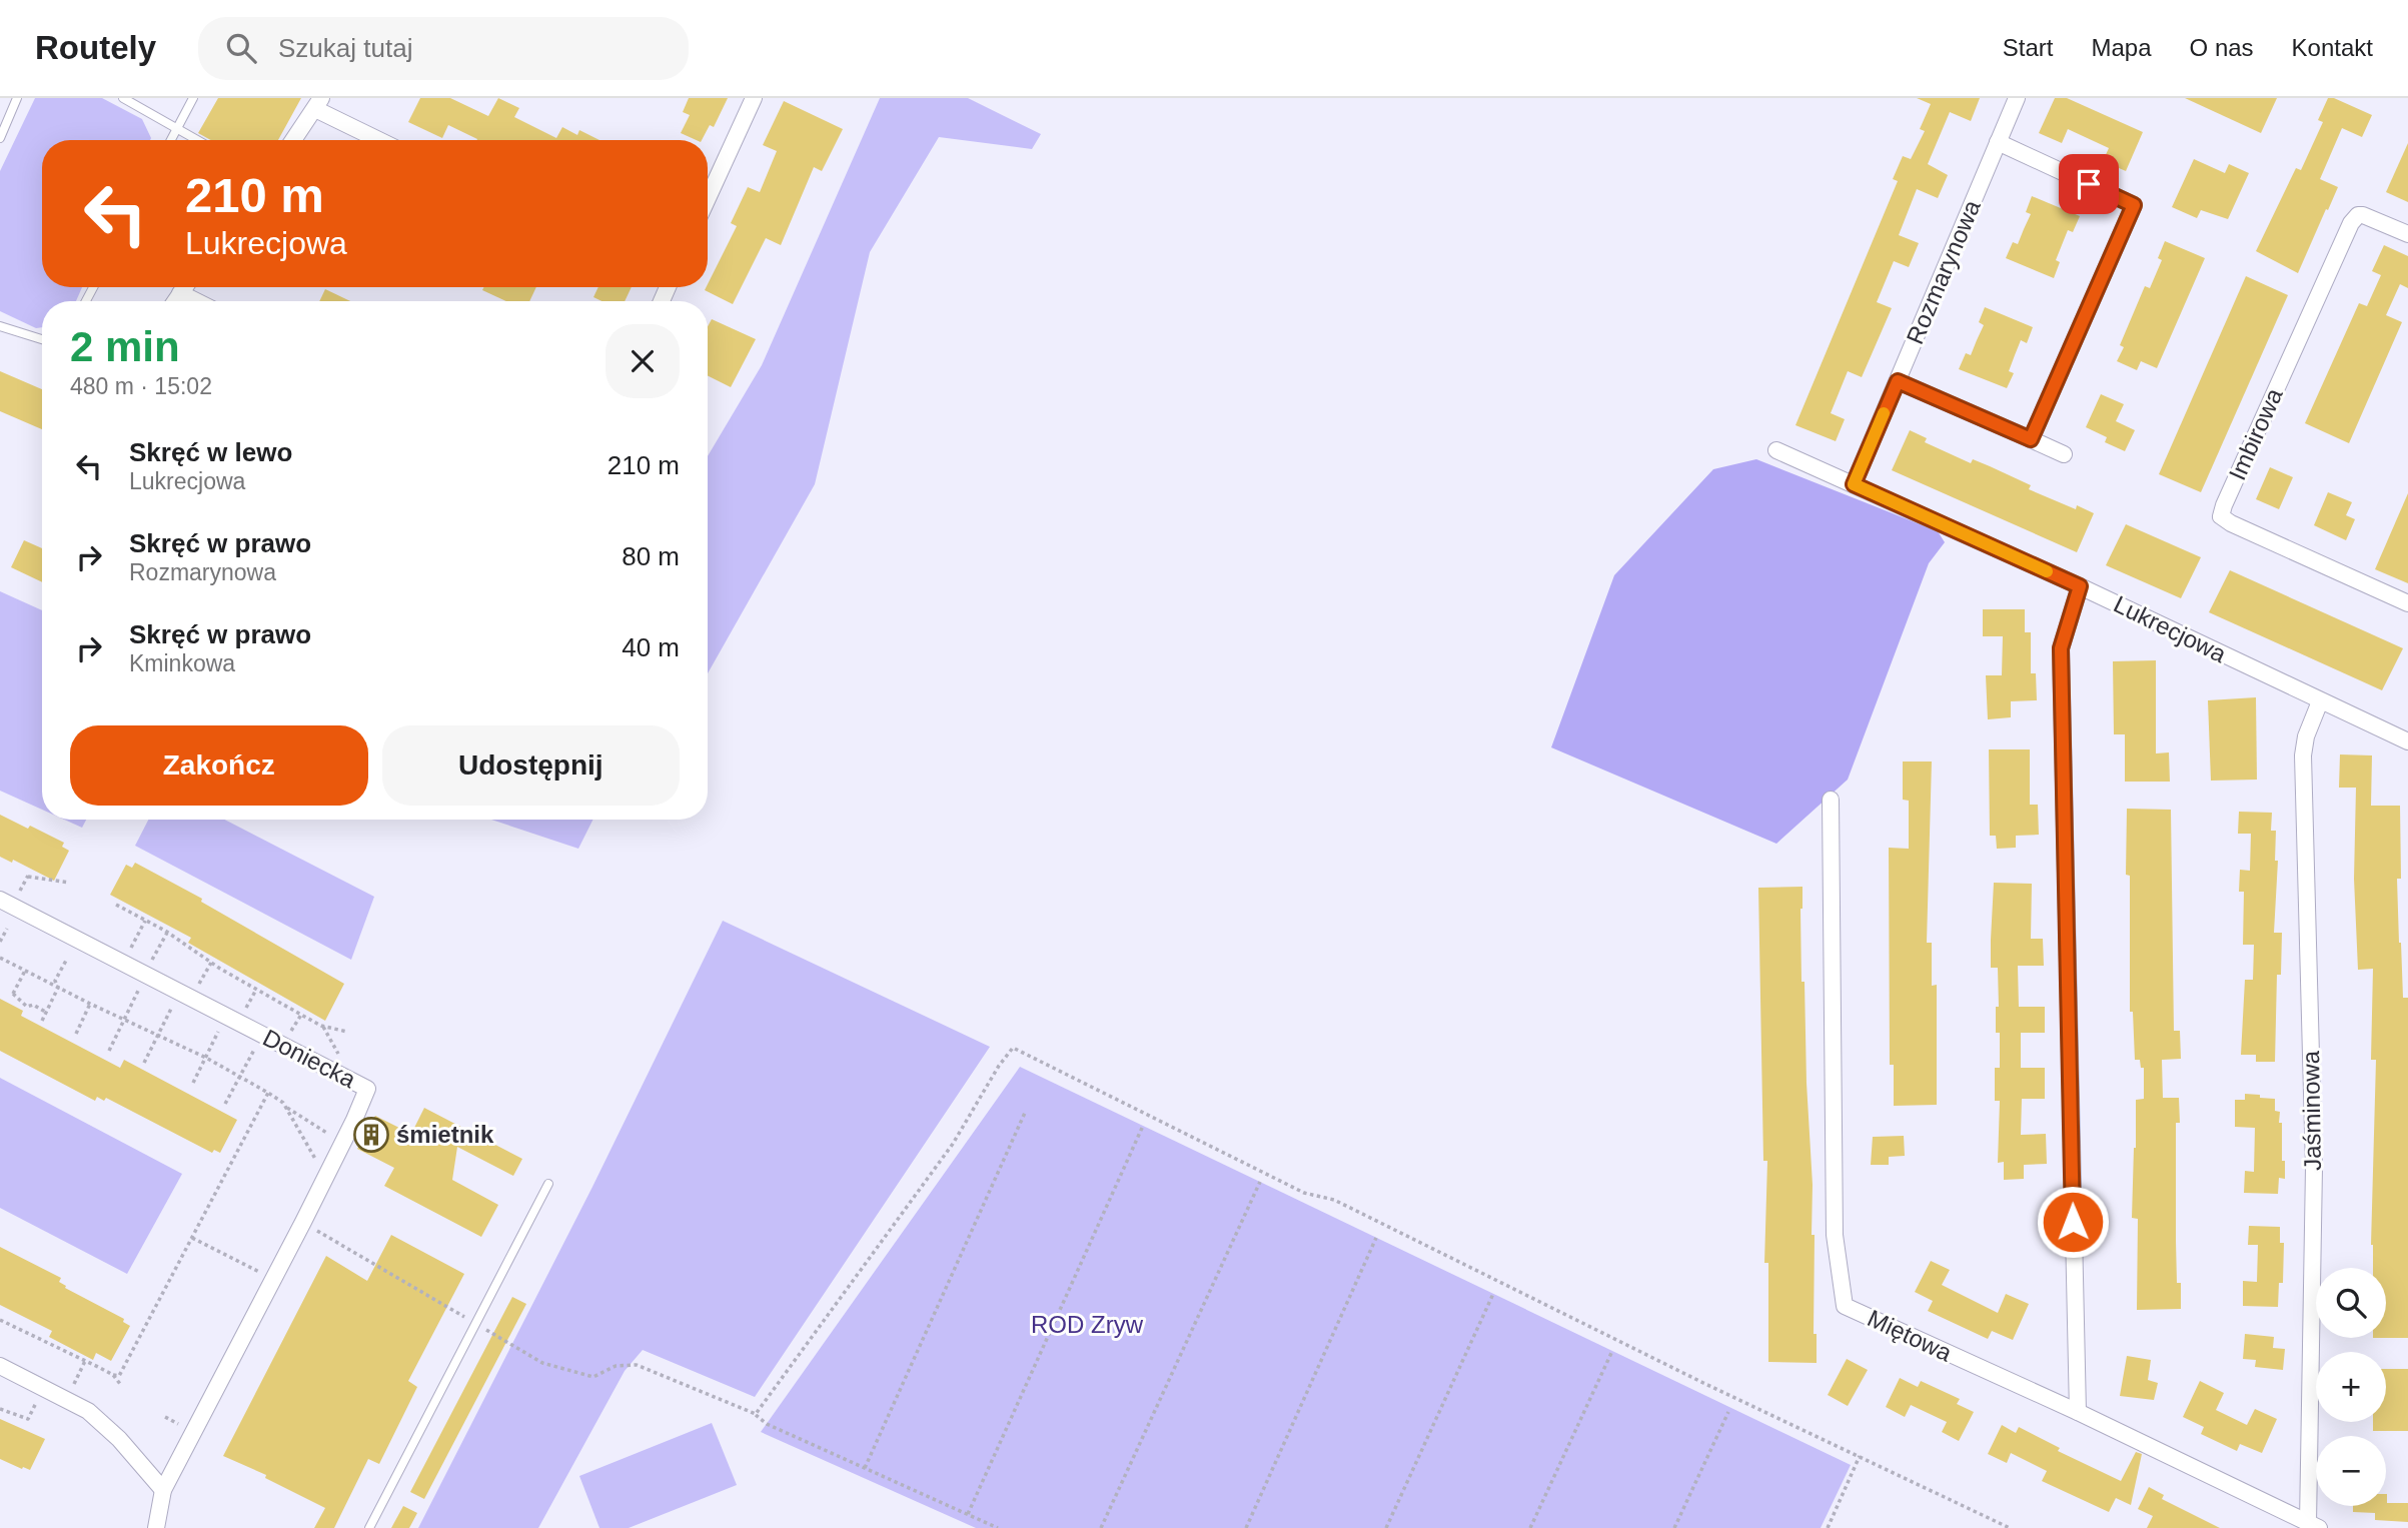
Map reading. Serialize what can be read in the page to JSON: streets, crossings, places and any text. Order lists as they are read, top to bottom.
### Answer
{
  "streets": {
    "street": [
      "Rozmarynowa",
      "Imbirowa",
      "Lukrecjowa",
      "Doniecka",
      "Jaśminowa",
      "Miętowa"
    ]
  },
  "crossings": [
    ["Rozmarynowa", "Lukrecjowa"],
    ["Lukrecjowa", "Jaśminowa"],
    ["Jaśminowa", "Miętowa"]
  ],
  "parks": ["ROD Zryw"],
  "places": {
    "building": ["śmietnik"]
  },
  "page": {
    "header": "Routely",
    "search": "Szukaj tutaj",
    "nav": [
      "Start",
      "Mapa",
      "O nas",
      "Kontakt"
    ],
    "turn": ["210 m", "Lukrecjowa"],
    "heading": ["2 min", "480 m · 15:02"],
    "list": [
      {
        "name": "Skręć w lewo",
        "note": "Lukrecjowa",
        "value": "210 m"
      },
      {
        "name": "Skręć w prawo",
        "note": "Rozmarynowa",
        "value": "80 m"
      },
      {
        "name": "Skręć w prawo",
        "note": "Kminkowa",
        "value": "40 m"
      }
    ],
    "buttons": ["Zakończ", "Udostępnij"],
    "map_buttons": ["+", "−"]
  }
}
